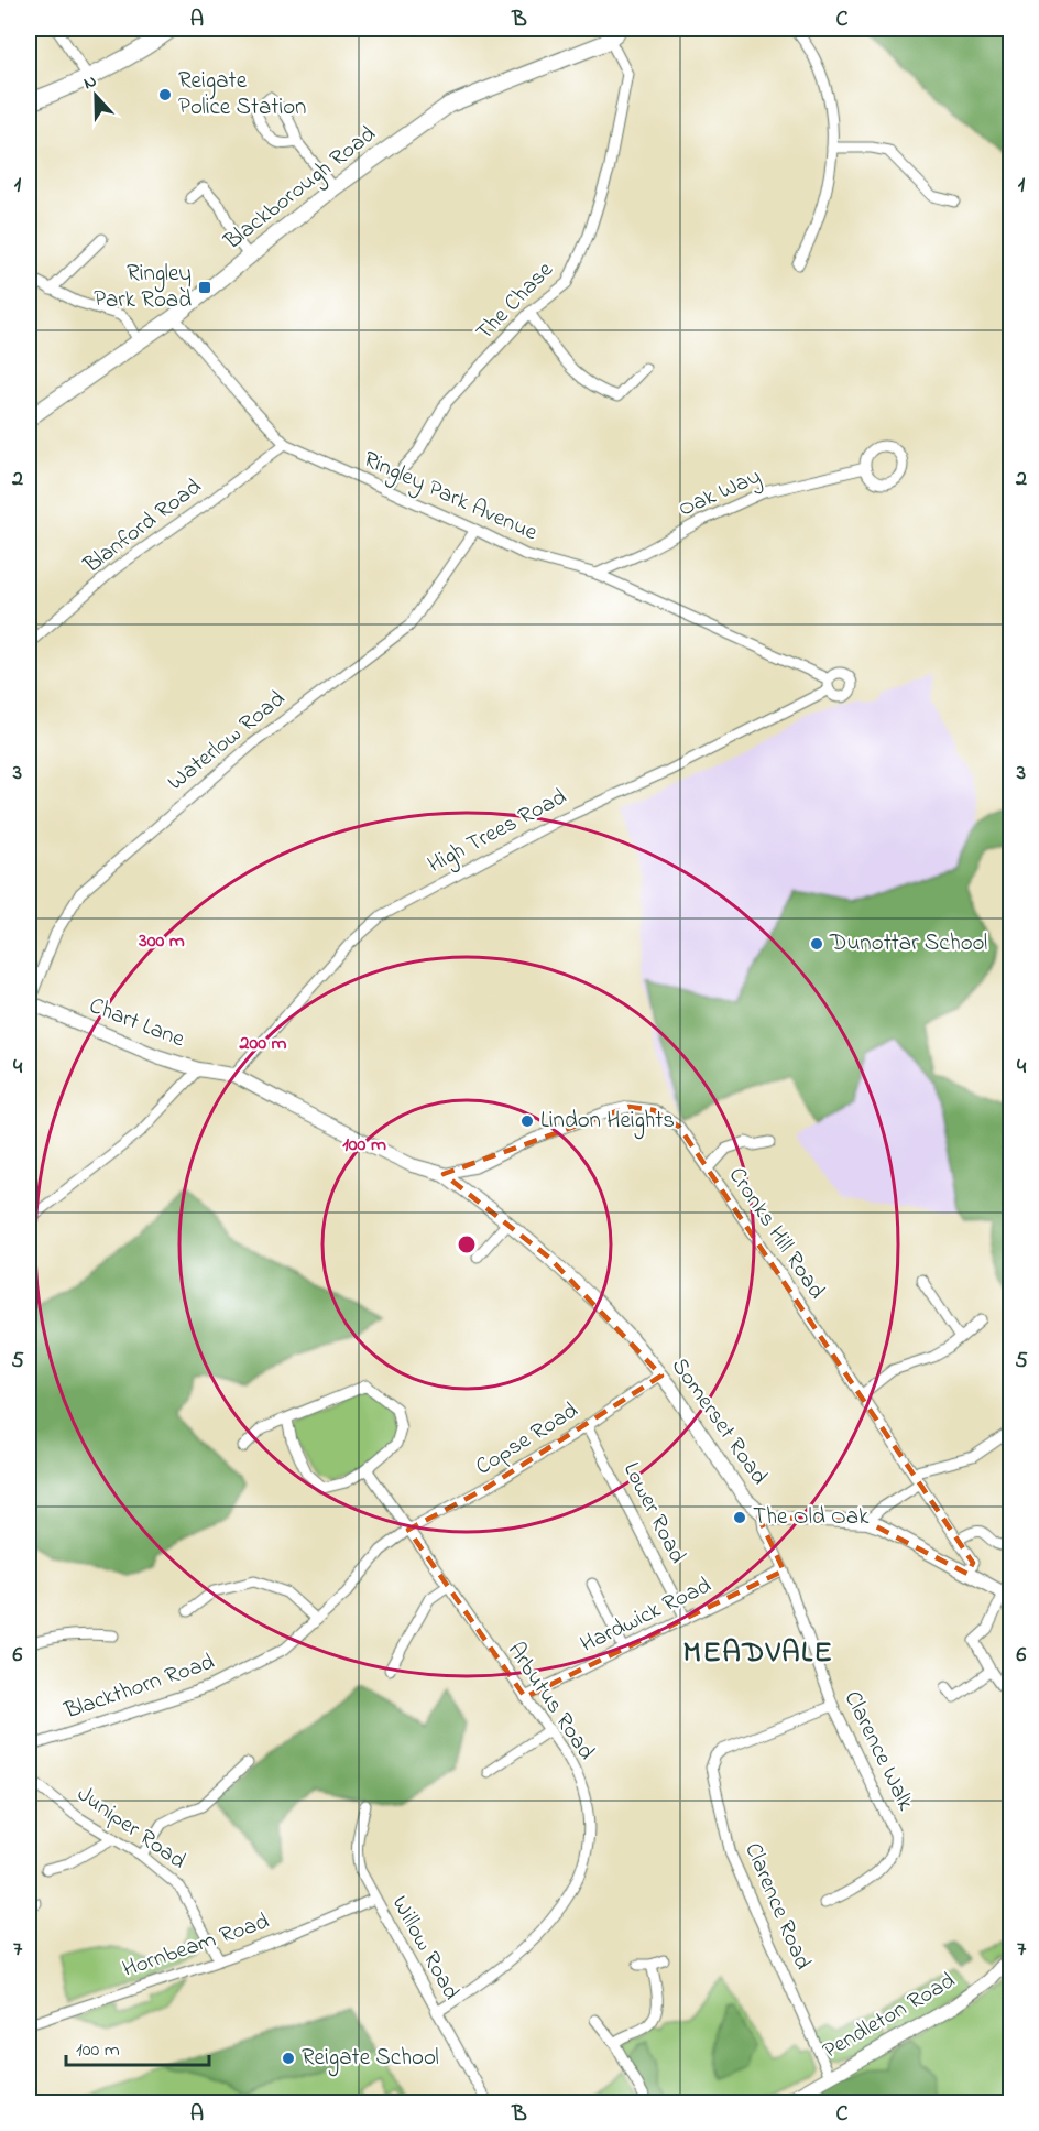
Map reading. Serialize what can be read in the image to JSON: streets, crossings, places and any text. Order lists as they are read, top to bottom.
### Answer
{
  "streets": {
    "main road": ["Blackborough Road"],
    "street": [
      "The Chase",
      "Oak Way",
      "Ringley Park Avenue",
      "Blanford Road",
      "Waterlow Road",
      "High Trees Road",
      "Chart Lane",
      "Cronks Hill Road",
      "Somerset Road",
      "Copse Road",
      "Lower Road",
      "Hardwick Road",
      "Blackthorn Road",
      "Arbutus Road",
      "Clarence Walk",
      "Juniper Road",
      "Clarence Road",
      "Hornbeam Road",
      "Willow Road",
      "Pendleton Road"
    ]
  },
  "crossings": [
    ["Blackborough Road", "The Chase"],
    ["Blackborough Road", "Ringley Park Avenue"],
    ["The Chase", "Ringley Park Avenue"],
    ["Oak Way", "Ringley Park Avenue"],
    ["Ringley Park Avenue", "Blanford Road"],
    ["Ringley Park Avenue", "Waterlow Road"],
    ["Ringley Park Avenue", "High Trees Road"],
    ["Waterlow Road", "Chart Lane"],
    ["High Trees Road", "Chart Lane"],
    ["Chart Lane", "Cronks Hill Road"],
    ["Chart Lane", "Somerset Road"],
    ["Cronks Hill Road", "Somerset Road"],
    ["Somerset Road", "Copse Road"],
    ["Somerset Road", "Clarence Walk"],
    ["Copse Road", "Lower Road"],
    ["Copse Road", "Blackthorn Road"],
    ["Copse Road", "Arbutus Road"],
    ["Lower Road", "Hardwick Road"],
    ["Hardwick Road", "Arbutus Road"],
    ["Hardwick Road", "Clarence Walk"],
    ["Blackthorn Road", "Arbutus Road"],
    ["Arbutus Road", "Willow Road"],
    ["Clarence Walk", "Clarence Road"],
    ["Juniper Road", "Hornbeam Road"],
    ["Clarence Road", "Pendleton Road"],
    ["Hornbeam Road", "Willow Road"]
  ],
  "districts": ["MEADVALE"],
  "places": {
    "other": [
      "Reigate Police Station",
      "Dunottar School",
      "Lindon Heights",
      "The Old Oak",
      "Reigate School"
    ],
    "transit": ["Ringley Park Road"]
  },
  "scale_bar": "100 m",
  "north": "top",
  "grid": {
    "columns": ["A", "B", "C"],
    "rows": [
      "1",
      "2",
      "3",
      "4",
      "5",
      "6",
      "7"
    ]
  },
  "rings": ["300 m", "200 m", "100 m"]
}
